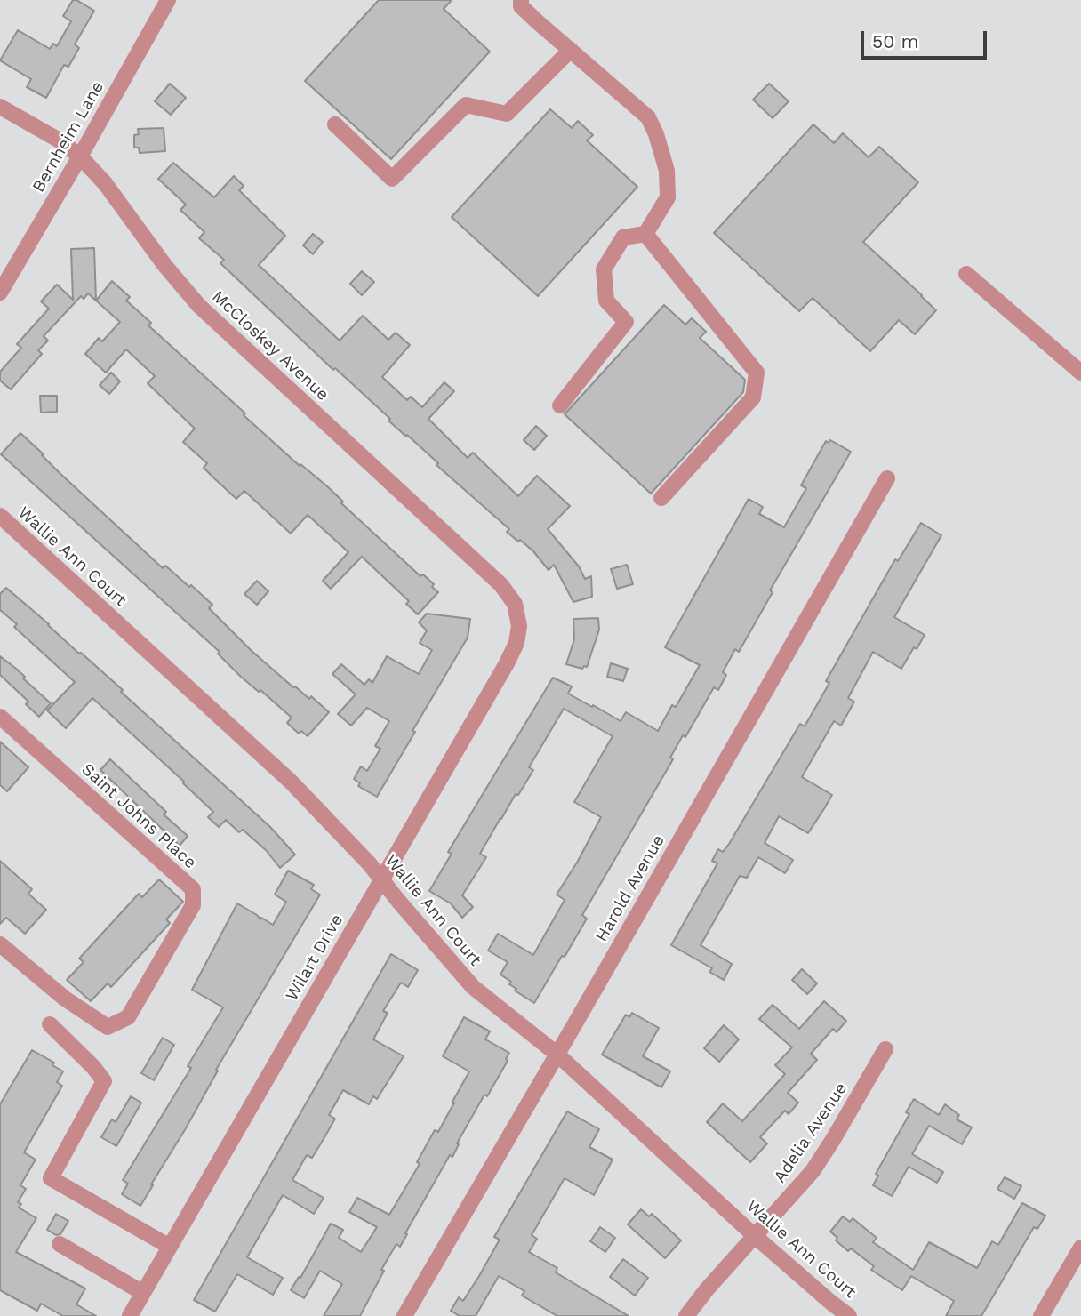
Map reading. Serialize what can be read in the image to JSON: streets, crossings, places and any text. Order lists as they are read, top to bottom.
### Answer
{
  "streets": {
    "street": [
      "Bernheim Lane",
      "McCloskey Avenue",
      "Wallie Ann Court",
      "Saint Johns Place",
      "Harold Avenue",
      "Wilart Drive",
      "Adelia Avenue"
    ]
  },
  "crossings": [
    ["Bernheim Lane", "McCloskey Avenue"],
    ["McCloskey Avenue", "Wilart Drive"],
    ["Wallie Ann Court", "Harold Avenue"],
    ["Wallie Ann Court", "Wilart Drive"],
    ["Wallie Ann Court", "Adelia Avenue"]
  ],
  "scale_bar": "50 m"
}
